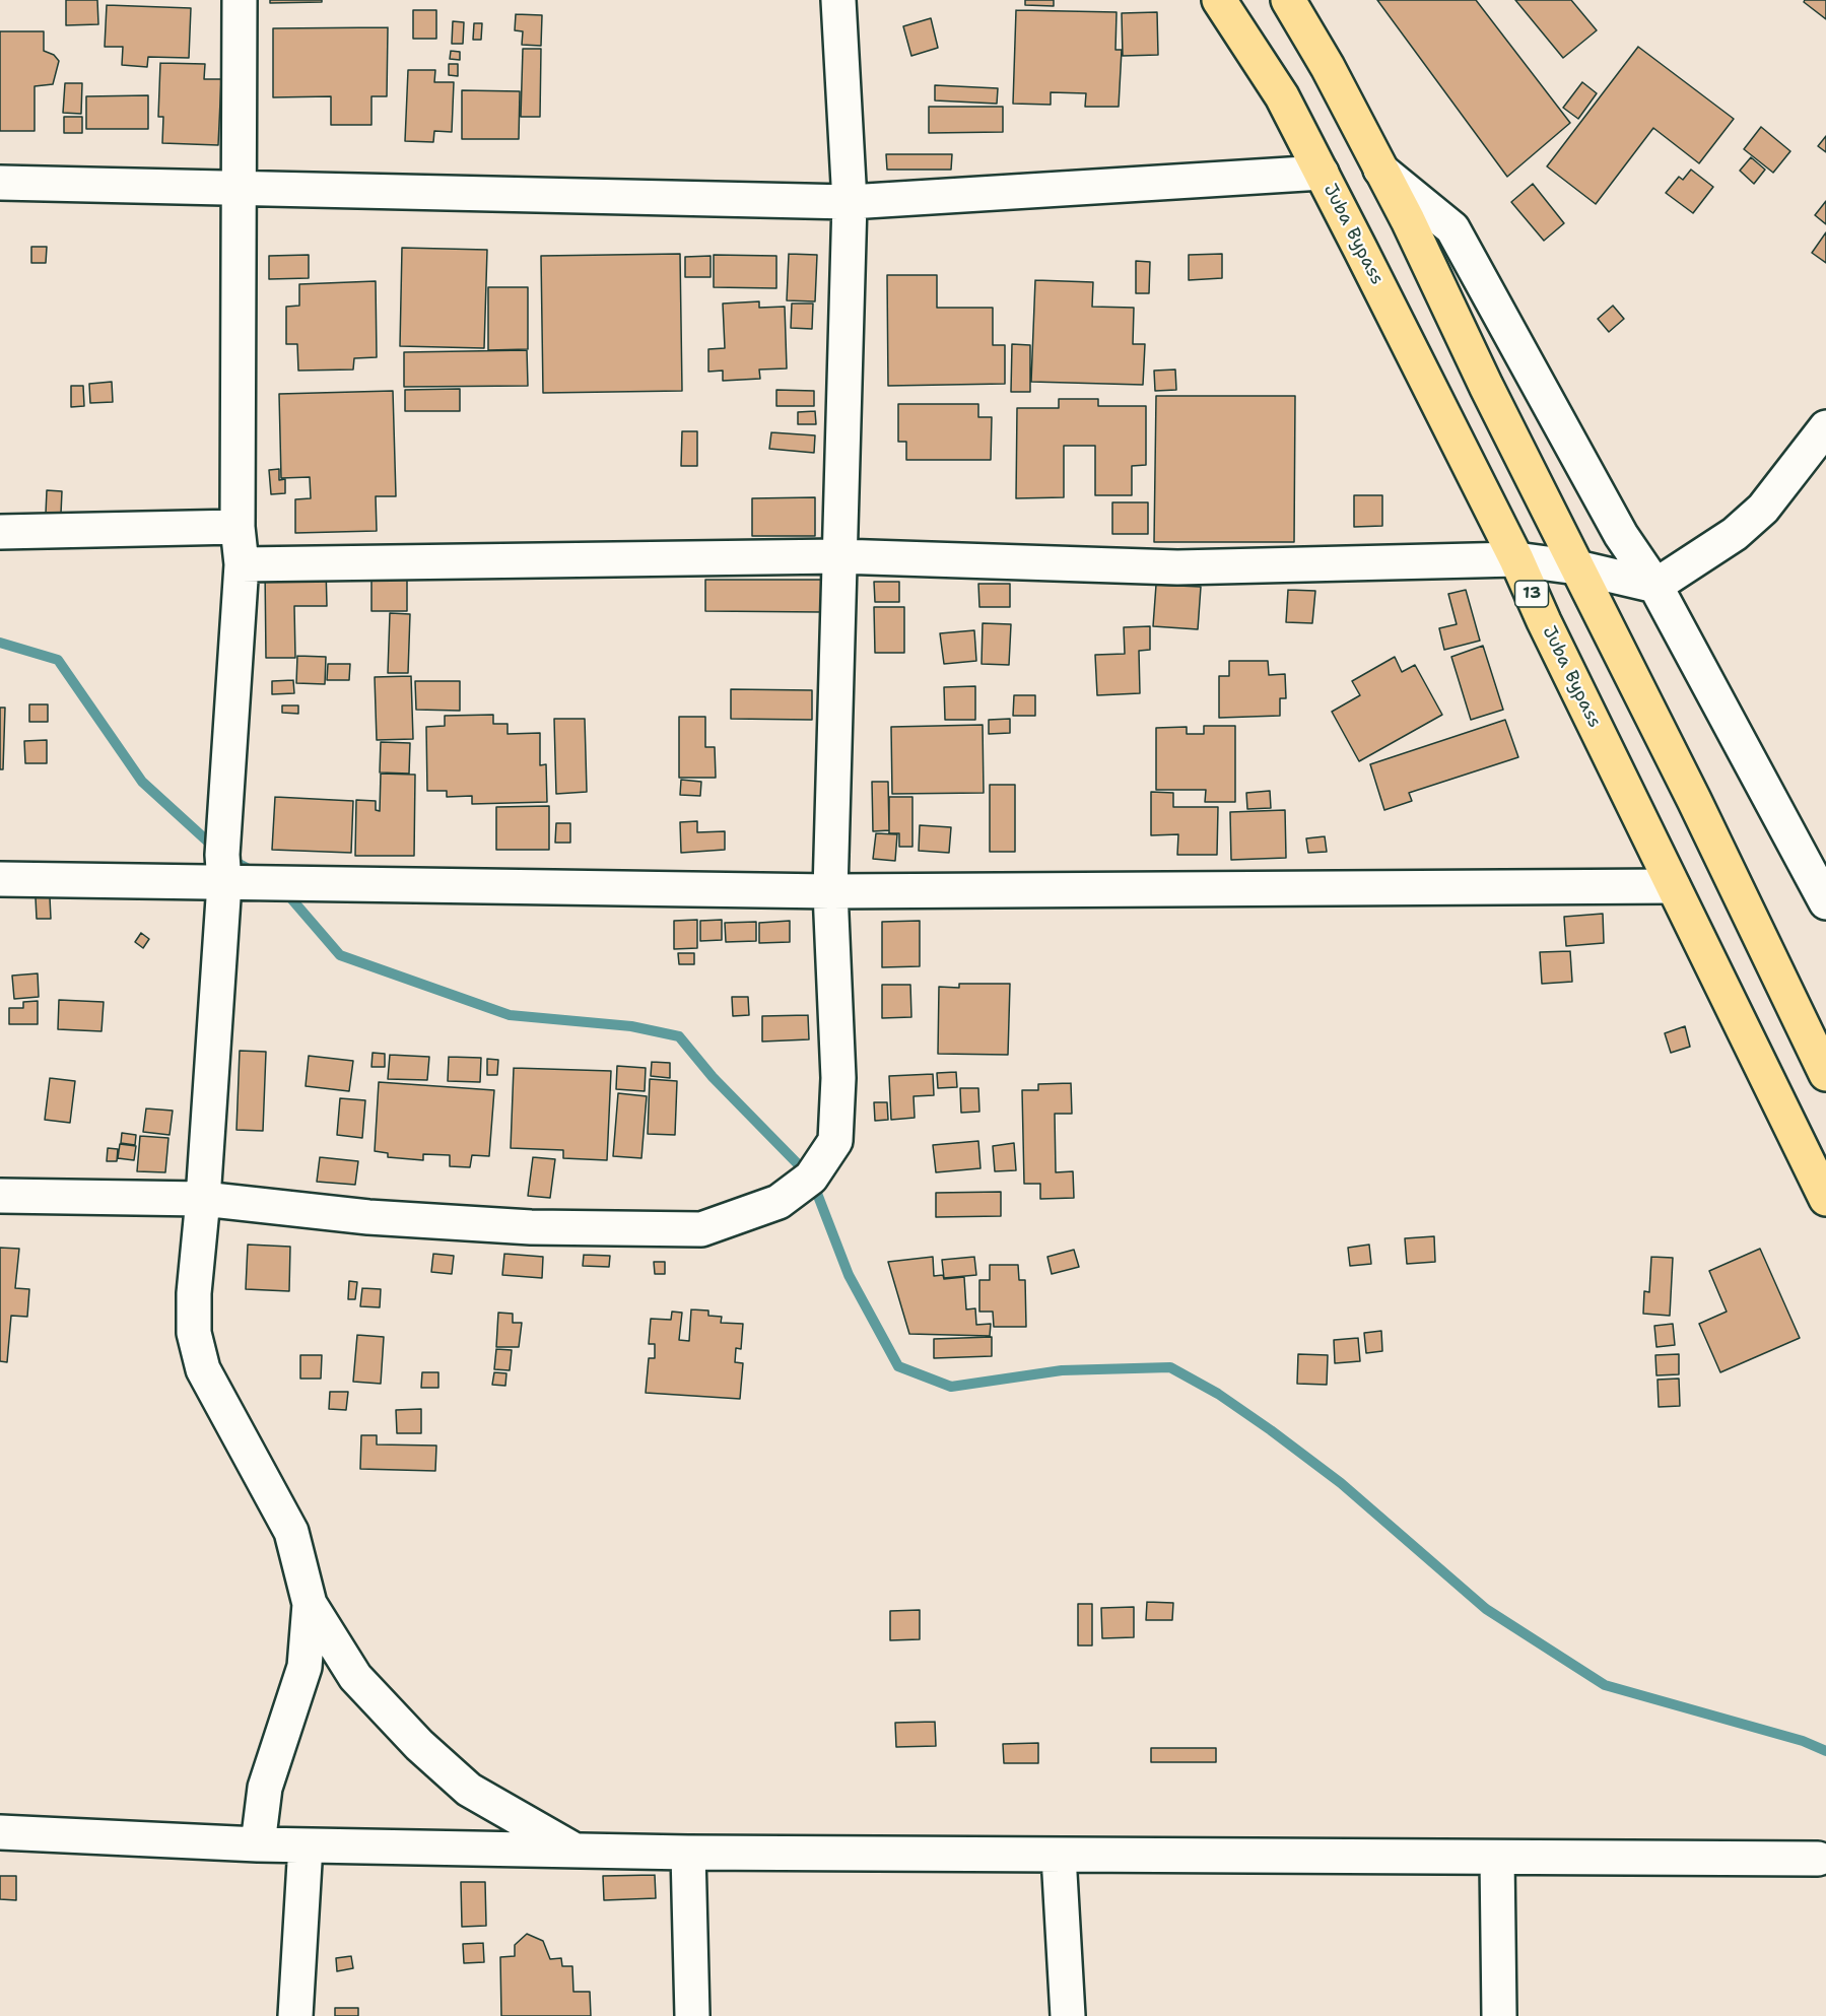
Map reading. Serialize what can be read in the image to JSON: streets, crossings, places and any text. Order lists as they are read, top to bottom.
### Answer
{
  "streets": {
    "main road": ["Juba Bypass", "13"]
  }
}
